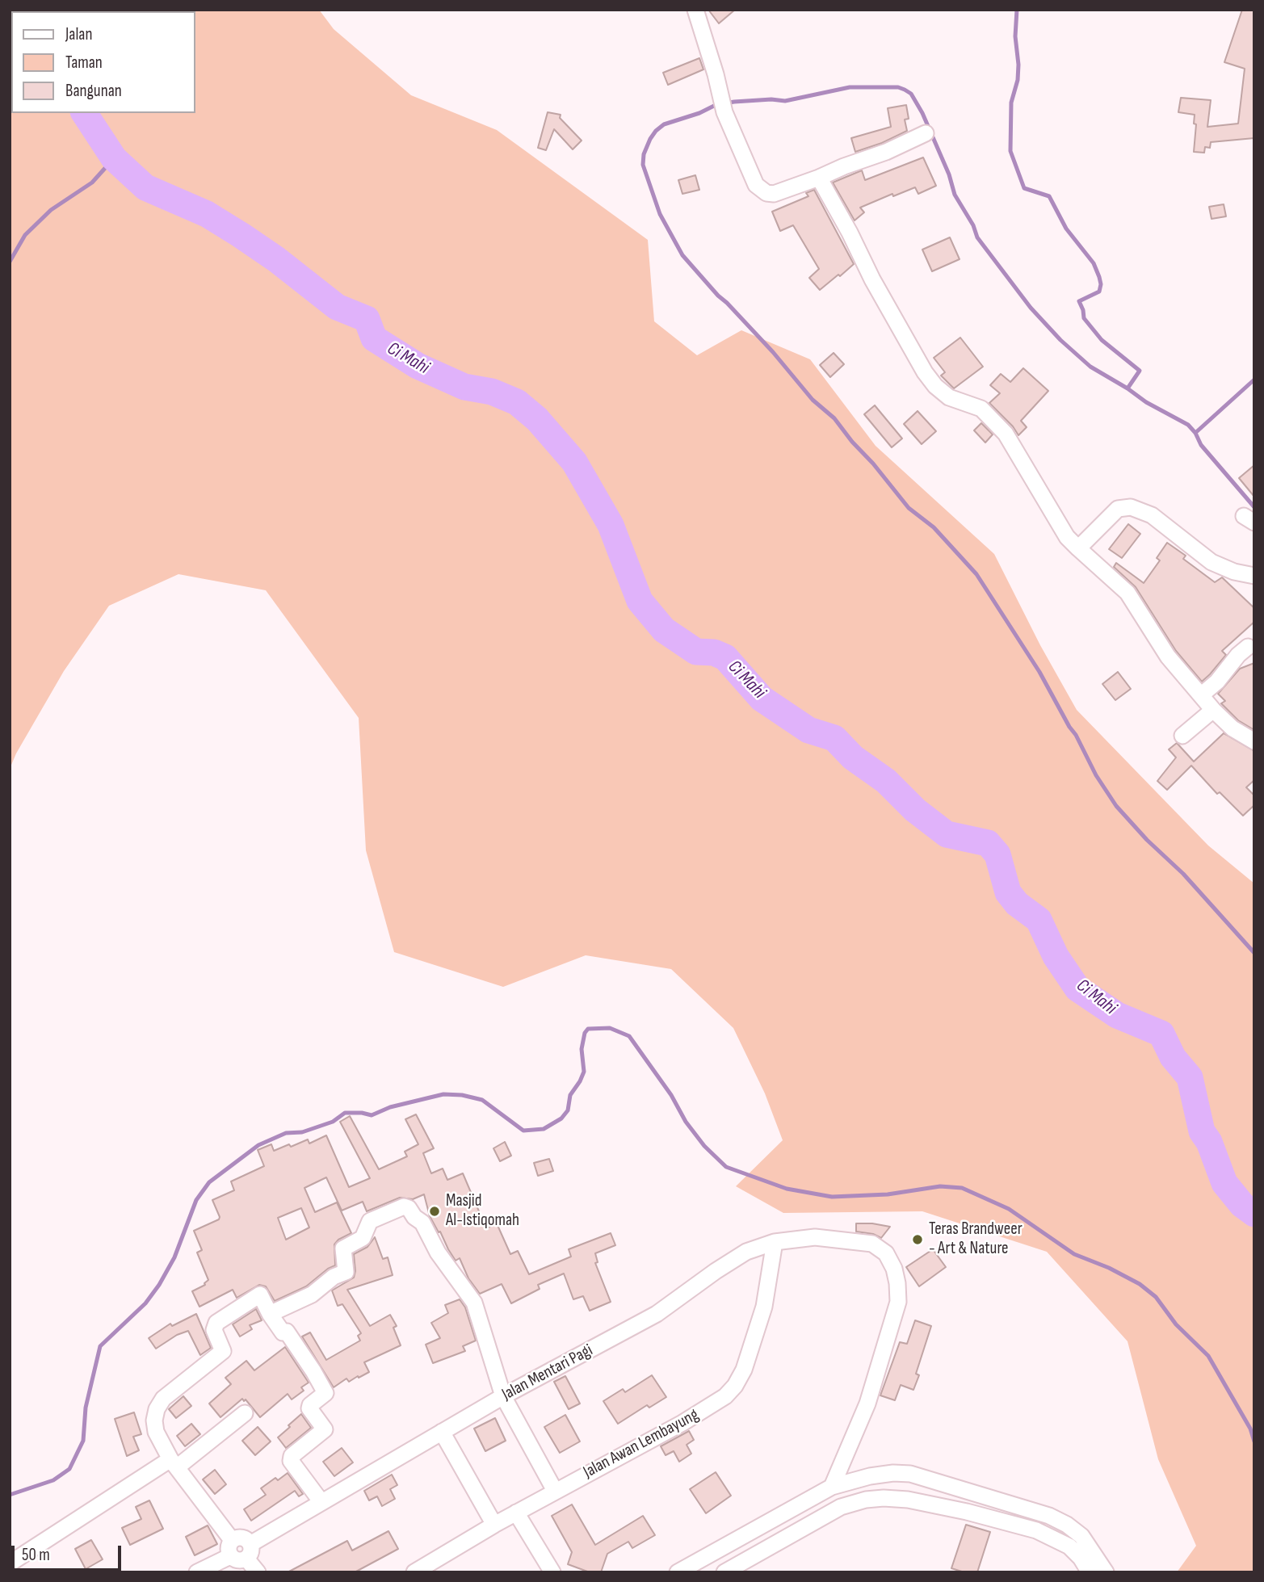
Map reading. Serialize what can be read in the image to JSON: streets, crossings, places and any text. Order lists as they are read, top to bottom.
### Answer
{
  "streets": {
    "street": ["Jalan Mentari Pagi", "Jalan Awan Lembayung"]
  },
  "crossings": [
    ["Jalan Mentari Pagi", "Jalan Awan Lembayung"]
  ],
  "water": ["Ci Mahi"],
  "places": ["Masjid Al-Istiqomah", "Teras Brandweer - Art & Nature"],
  "legend": ["Jalan", "Taman", "Bangunan"],
  "scale_bar": "50 m"
}
